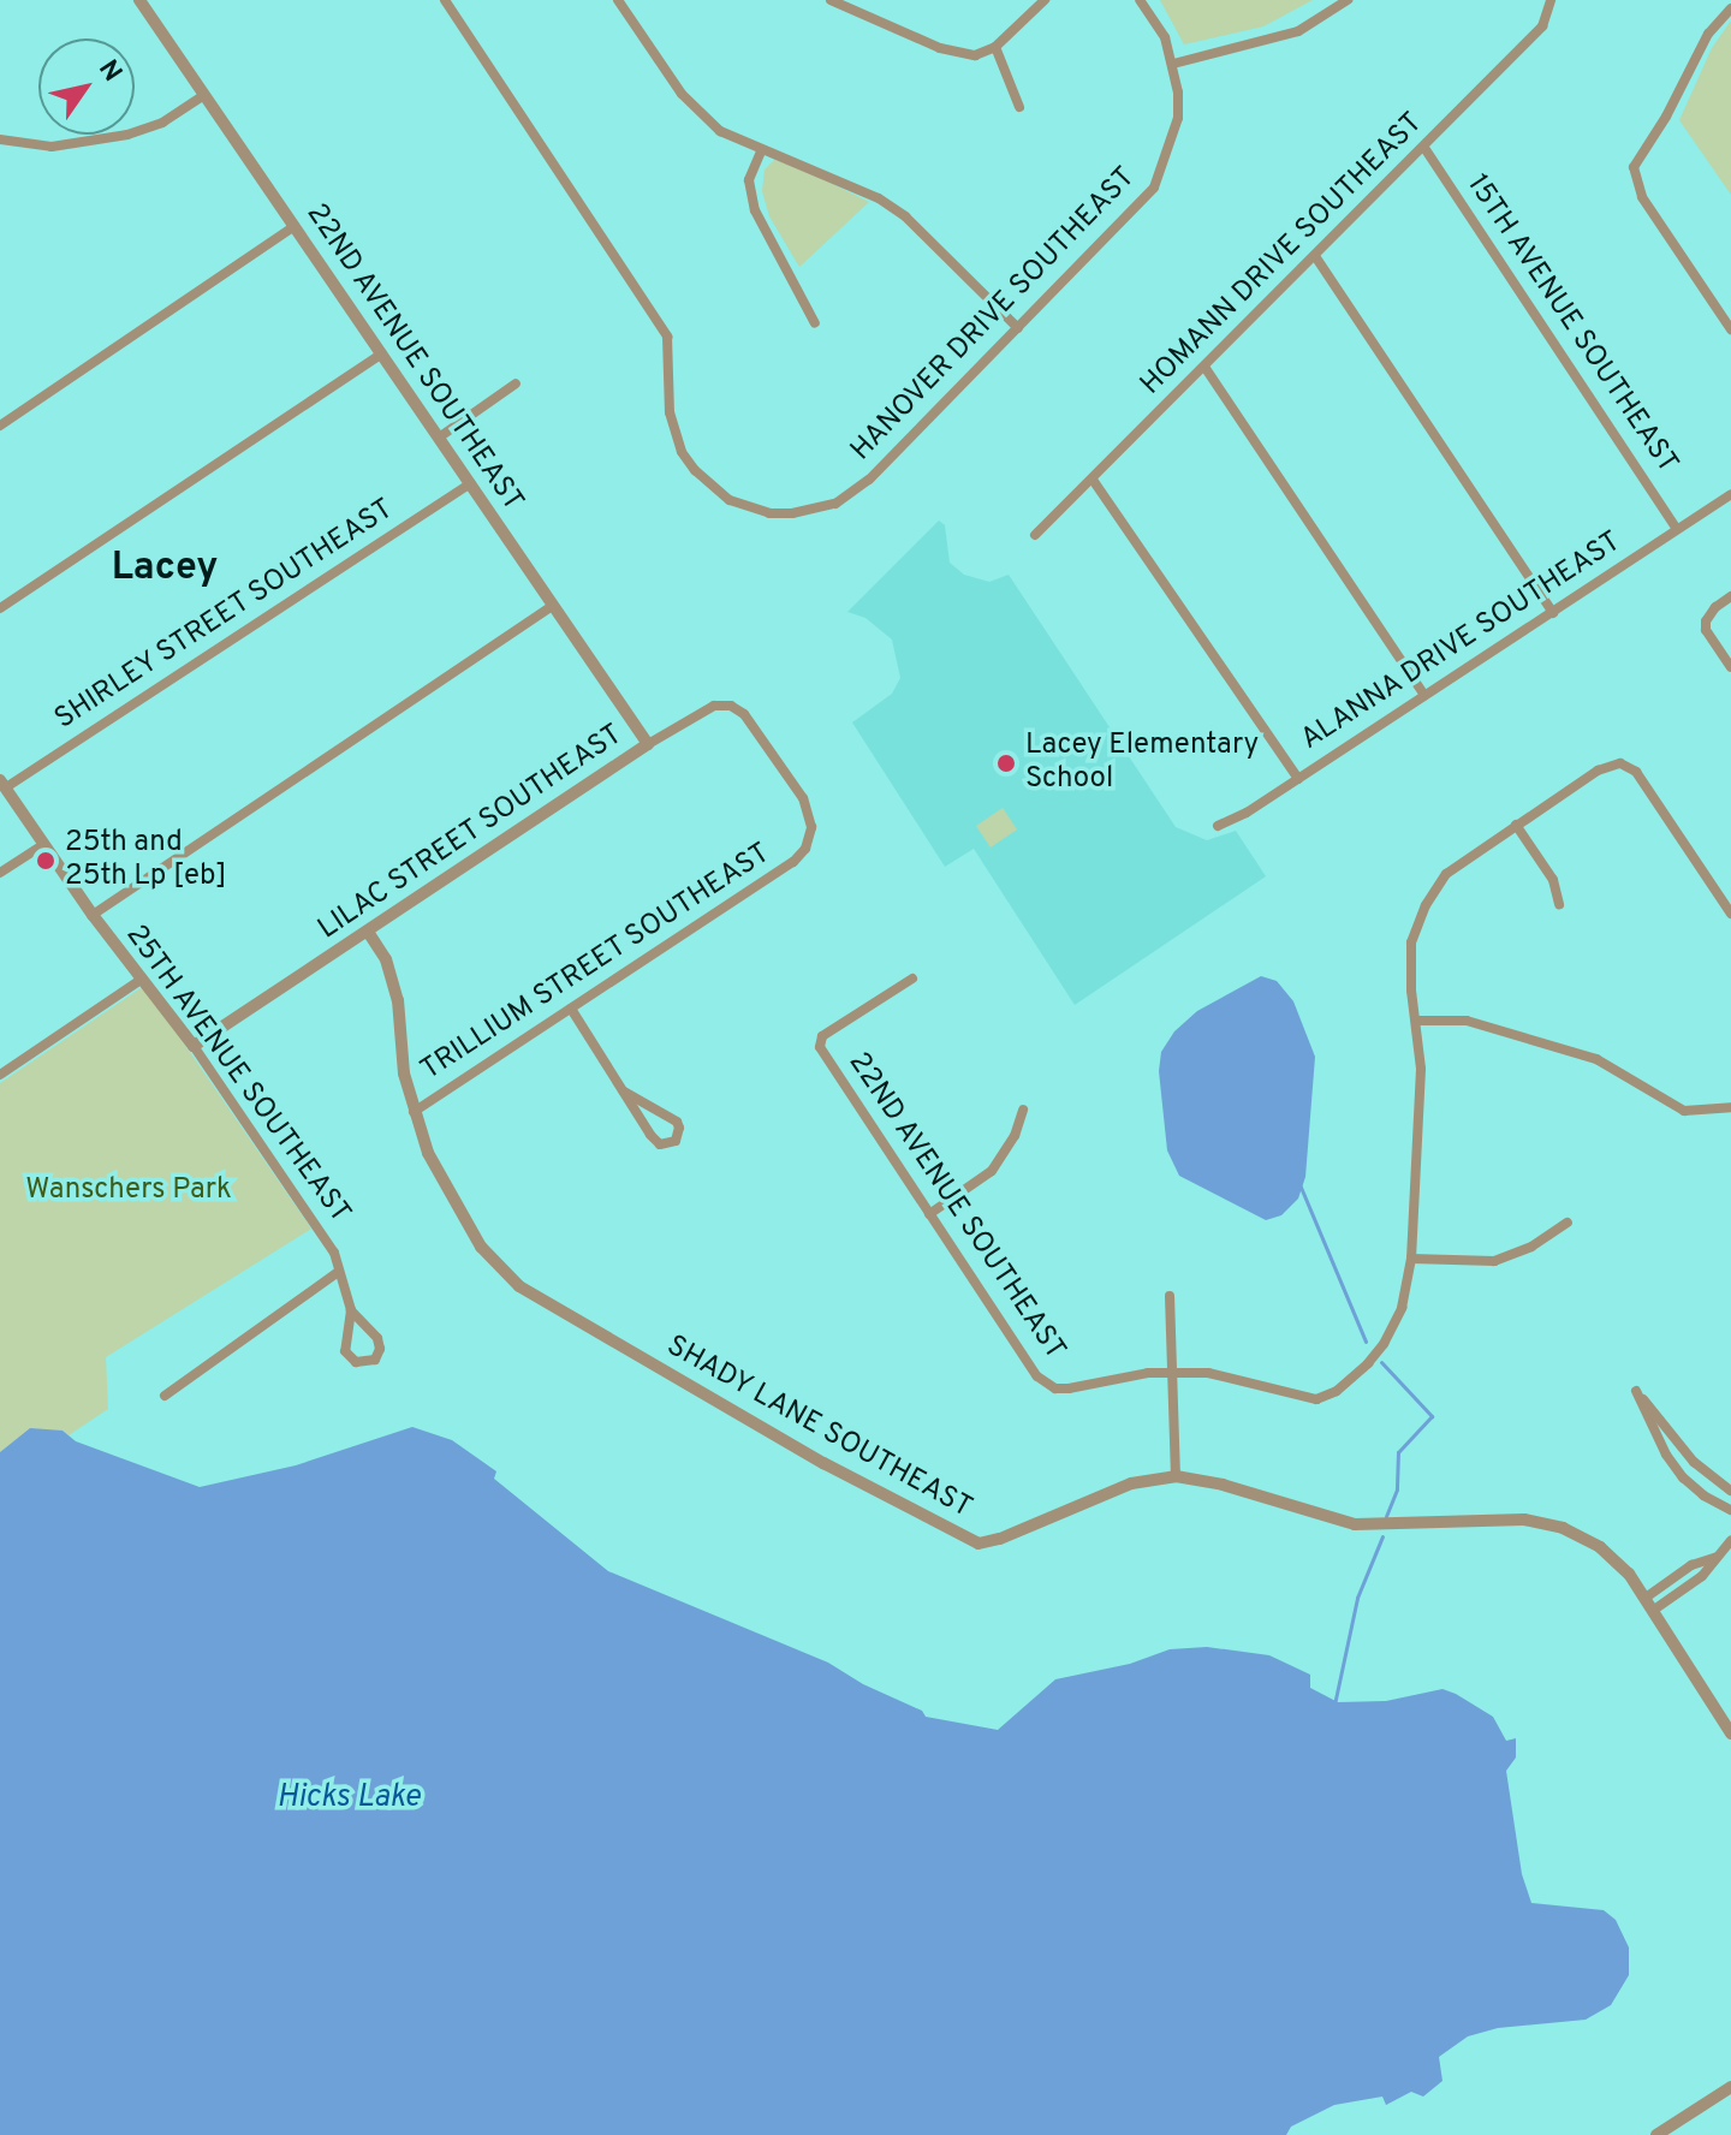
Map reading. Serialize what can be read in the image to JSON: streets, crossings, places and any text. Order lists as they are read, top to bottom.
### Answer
{
  "streets": {
    "street": [
      "HOMANN DRIVE SOUTHEAST",
      "HANOVER DRIVE SOUTHEAST",
      "15TH AVENUE SOUTHEAST",
      "22ND AVENUE SOUTHEAST",
      "SHIRLEY STREET SOUTHEAST",
      "ALANNA DRIVE SOUTHEAST",
      "LILAC STREET SOUTHEAST",
      "TRILLIUM STREET SOUTHEAST",
      "25TH AVENUE SOUTHEAST",
      "SHADY LANE SOUTHEAST"
    ]
  },
  "crossings": [
    ["HOMANN DRIVE SOUTHEAST", "15TH AVENUE SOUTHEAST"],
    ["15TH AVENUE SOUTHEAST", "ALANNA DRIVE SOUTHEAST"],
    ["22ND AVENUE SOUTHEAST", "SHIRLEY STREET SOUTHEAST"],
    ["22ND AVENUE SOUTHEAST", "LILAC STREET SOUTHEAST"],
    ["SHIRLEY STREET SOUTHEAST", "25TH AVENUE SOUTHEAST"],
    ["LILAC STREET SOUTHEAST", "TRILLIUM STREET SOUTHEAST"],
    ["LILAC STREET SOUTHEAST", "25TH AVENUE SOUTHEAST"],
    ["LILAC STREET SOUTHEAST", "SHADY LANE SOUTHEAST"],
    ["TRILLIUM STREET SOUTHEAST", "SHADY LANE SOUTHEAST"]
  ],
  "districts": ["Lacey"],
  "water": ["Hicks Lake"],
  "parks": ["Wanschers Park"],
  "places": ["Lacey Elementary School", "25th and 25th Lp [eb]"],
  "north": "top right"
}
